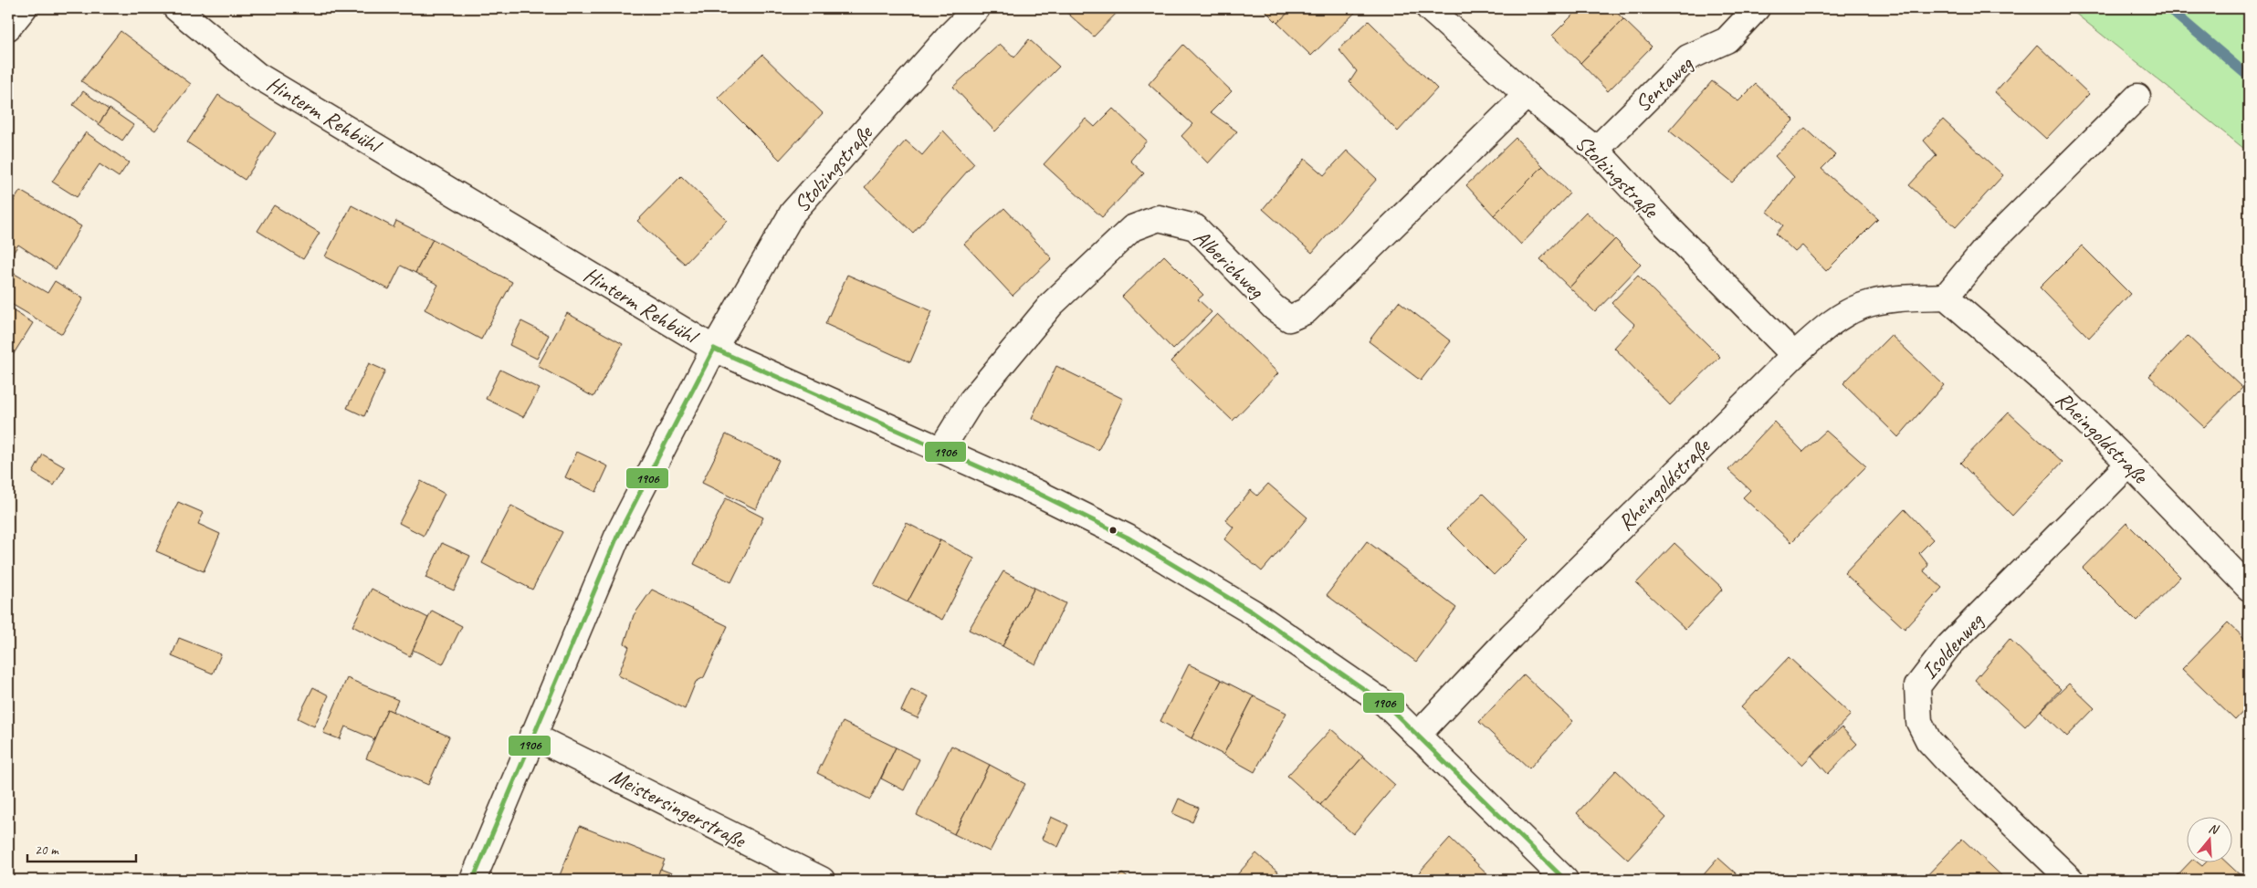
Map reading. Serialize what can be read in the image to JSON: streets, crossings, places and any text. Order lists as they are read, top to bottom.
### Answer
{
  "streets": {
    "street": [
      "Sentaweg",
      "Hinterm Rehbühl",
      "Stolzingstraße",
      "Alberichweg",
      "Rheingoldstraße",
      "Isoldenweg",
      "Meistersingerstraße"
    ]
  },
  "crossings": [
    ["Sentaweg", "Stolzingstraße"],
    ["Hinterm Rehbühl", "Stolzingstraße"],
    ["Hinterm Rehbühl", "Alberichweg"],
    ["Hinterm Rehbühl", "Rheingoldstraße"],
    ["Stolzingstraße", "Alberichweg"],
    ["Stolzingstraße", "Rheingoldstraße"],
    ["Stolzingstraße", "Meistersingerstraße"],
    ["Rheingoldstraße", "Isoldenweg"]
  ],
  "lines": ["transit line 1906"],
  "scale_bar": "20 m",
  "north": "top"
}
